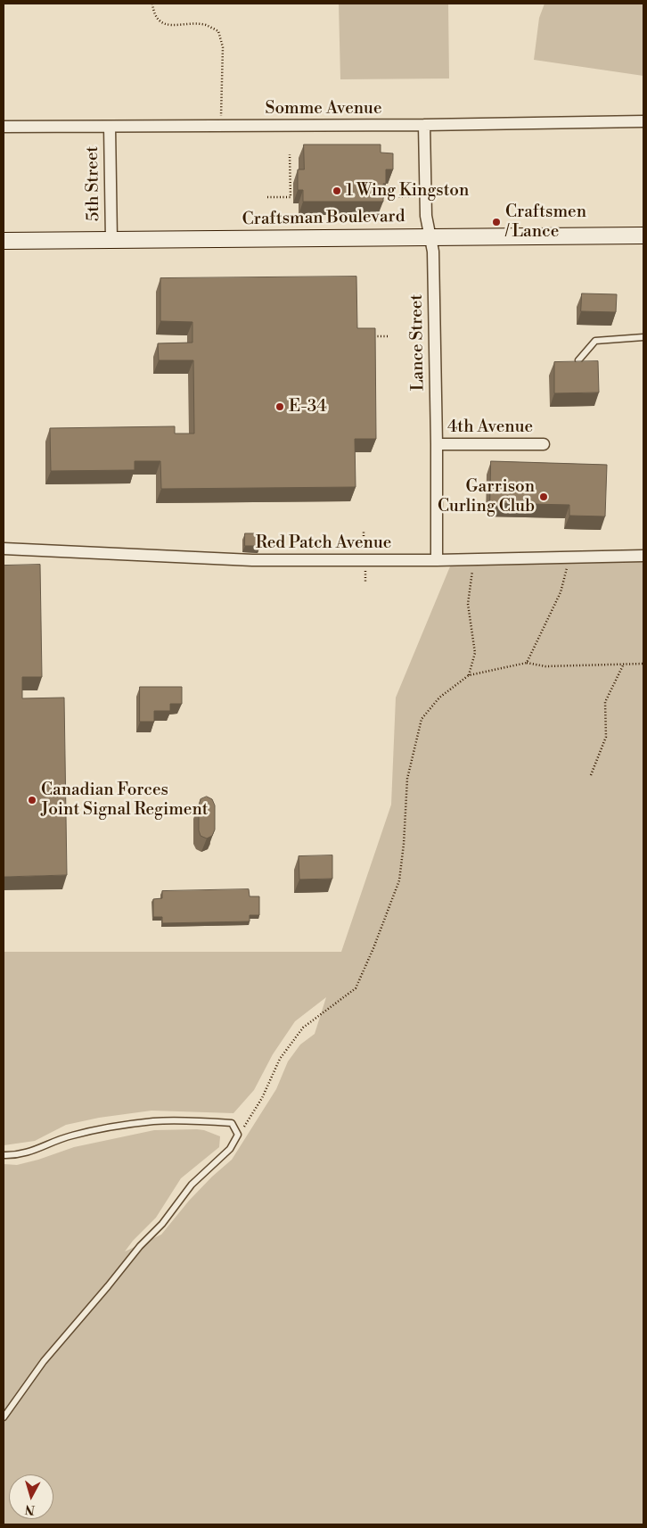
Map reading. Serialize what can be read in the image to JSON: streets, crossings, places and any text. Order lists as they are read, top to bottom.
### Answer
{
  "streets": {
    "street": [
      "Somme Avenue",
      "5th Street",
      "Craftsman Boulevard",
      "Lance Street",
      "4th Avenue",
      "Red Patch Avenue"
    ]
  },
  "crossings": [
    ["Somme Avenue", "5th Street"],
    ["Somme Avenue", "Lance Street"],
    ["5th Street", "Craftsman Boulevard"],
    ["Craftsman Boulevard", "Lance Street"],
    ["Lance Street", "4th Avenue"],
    ["Lance Street", "Red Patch Avenue"]
  ],
  "places": [
    "1 Wing Kingston",
    "Craftsmen / Lance",
    "E-34",
    "Garrison Curling Club",
    "Canadian Forces Joint Signal Regiment"
  ],
  "north": "bottom"
}
